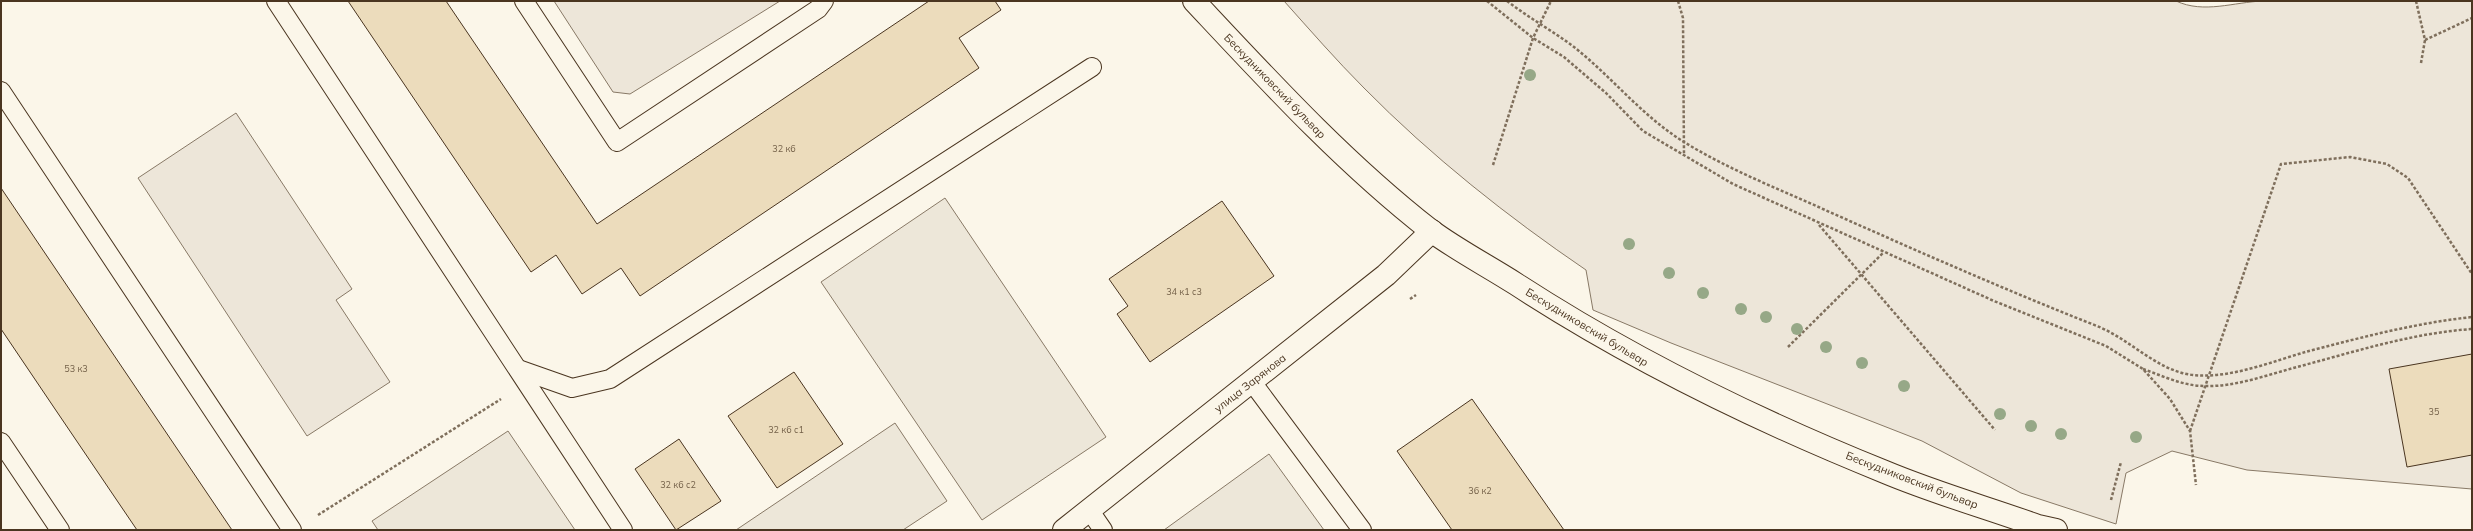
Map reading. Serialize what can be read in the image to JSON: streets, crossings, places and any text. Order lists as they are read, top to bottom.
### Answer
{
  "streets": {
    "street": ["Бескудниковский бульвар", "улица Зарянова"]
  },
  "crossings": [
    ["Бескудниковский бульвар", "улица Зарянова"]
  ],
  "house_numbers": [
    "32 к6",
    "34 к1 с3",
    "53 к3",
    "35",
    "32 к6 с1",
    "32 к6 с2",
    "36 к2"
  ]
}
